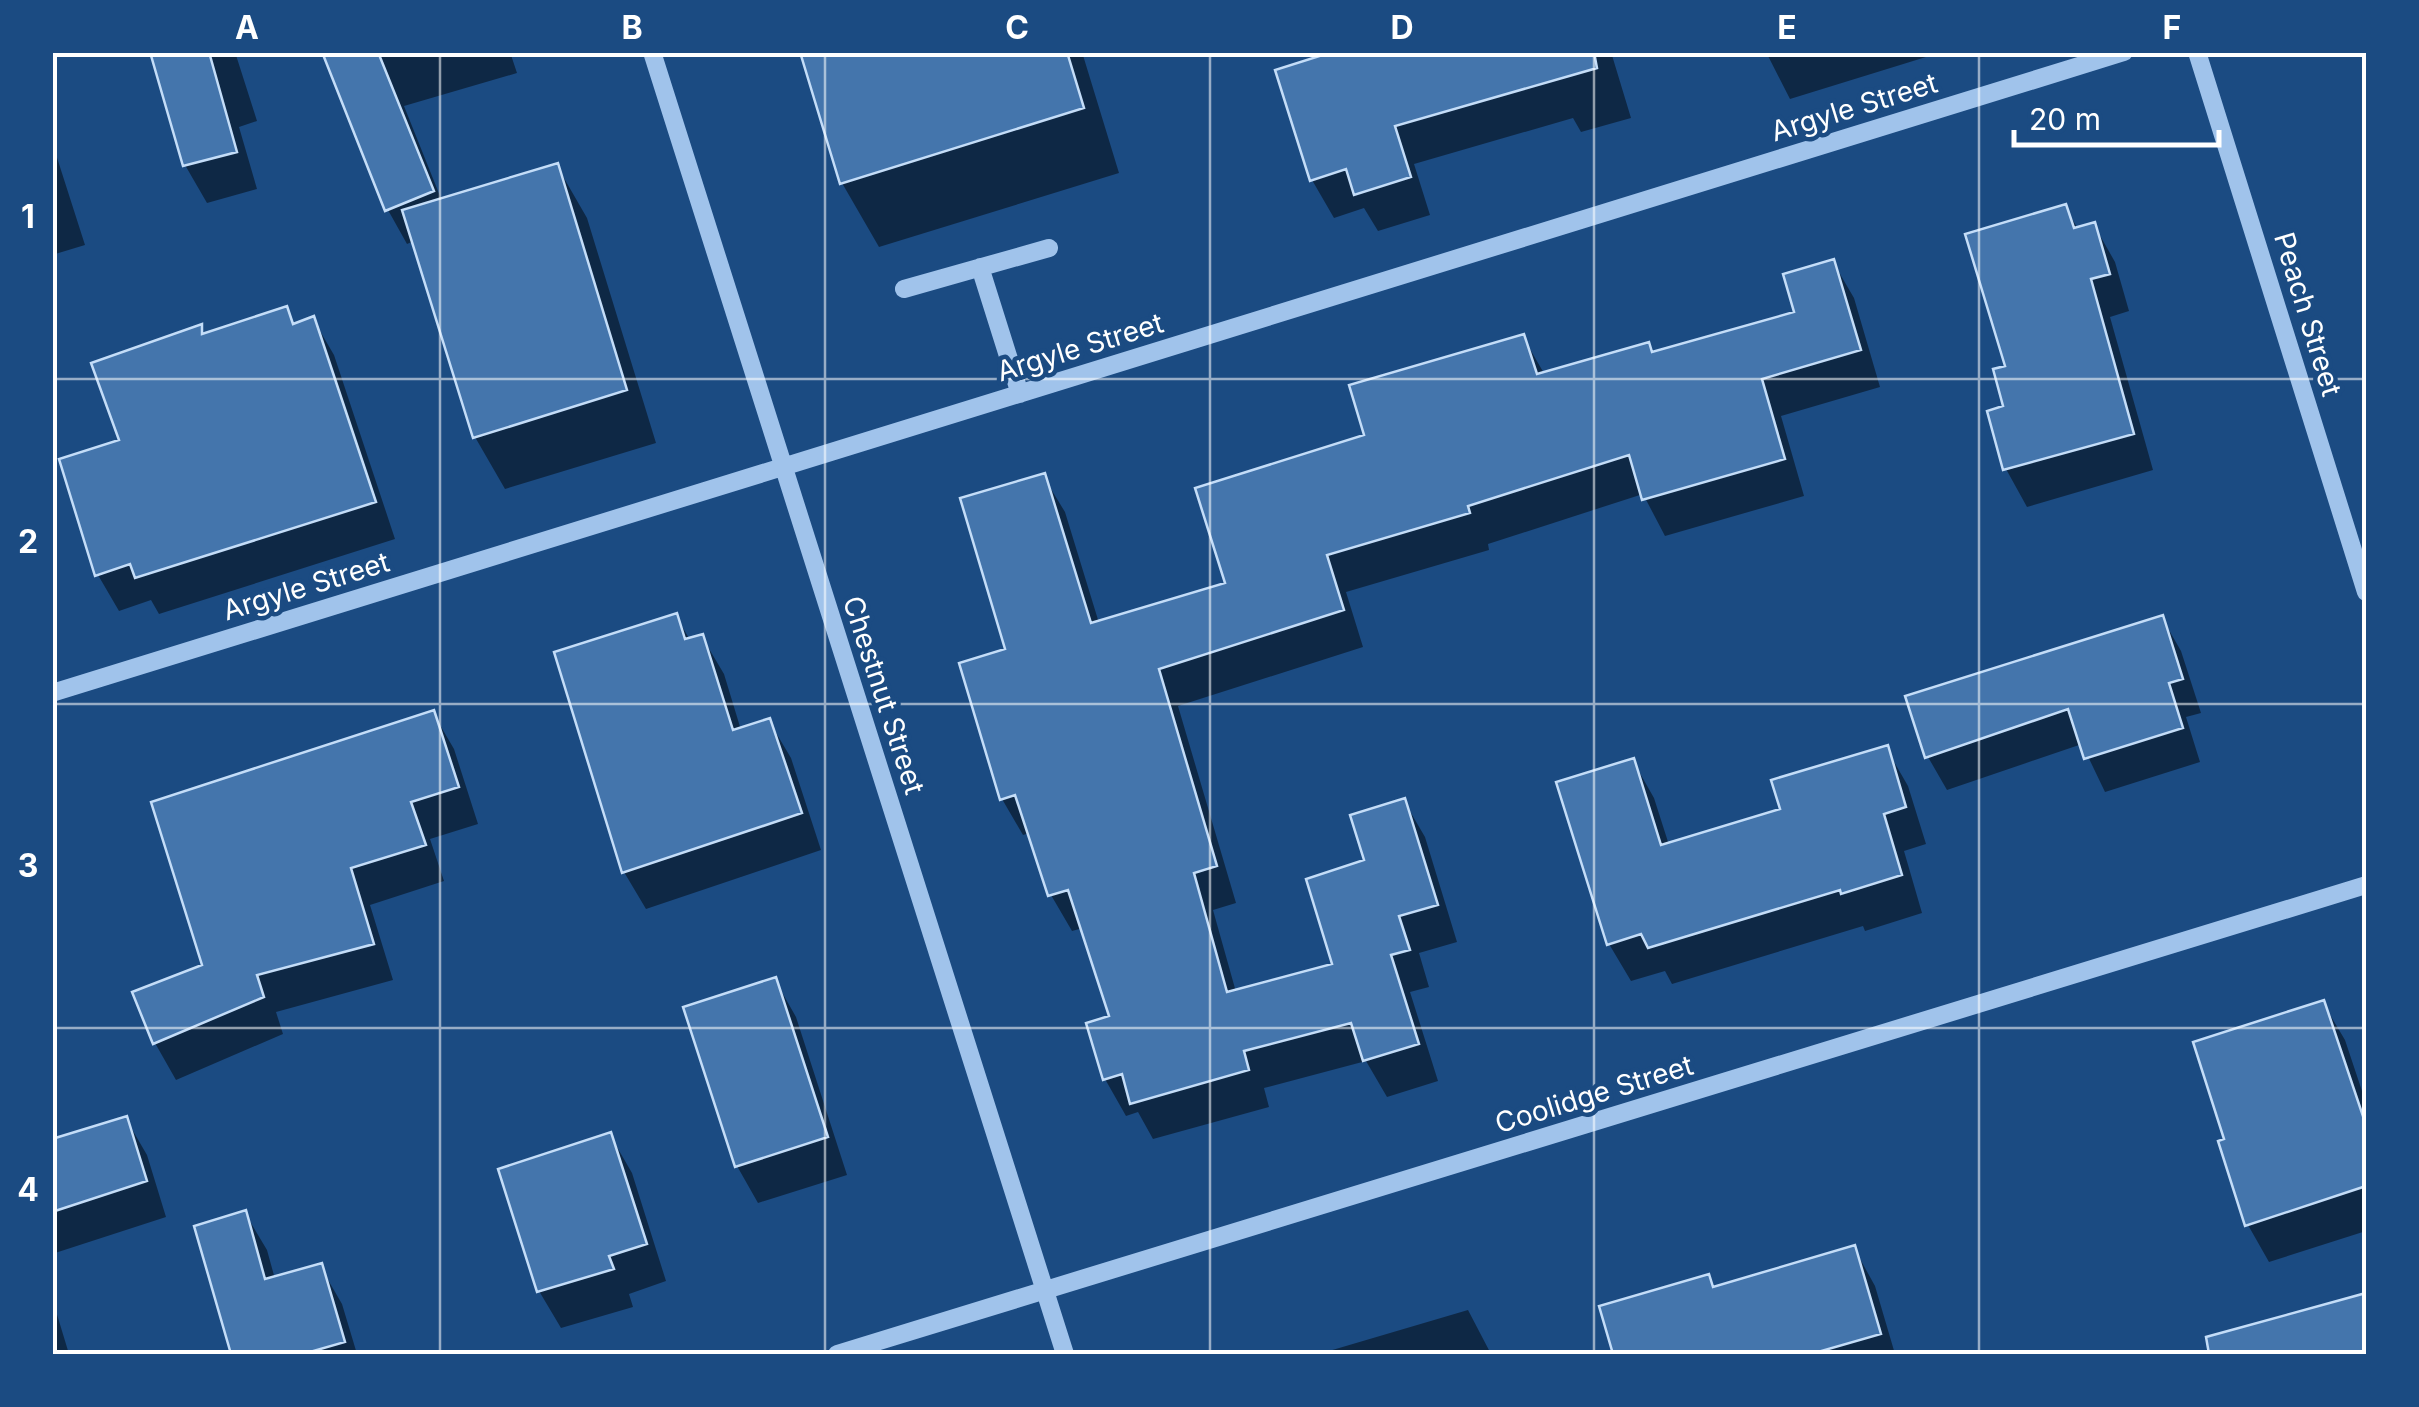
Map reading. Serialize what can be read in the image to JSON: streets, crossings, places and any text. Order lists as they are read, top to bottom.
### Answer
{
  "streets": {
    "street": [
      "Argyle Street",
      "Peach Street",
      "Chestnut Street",
      "Coolidge Street"
    ]
  },
  "crossings": [
    ["Argyle Street", "Chestnut Street"],
    ["Chestnut Street", "Coolidge Street"]
  ],
  "scale_bar": "20 m",
  "grid": {
    "columns": [
      "A",
      "B",
      "C",
      "D",
      "E",
      "F"
    ],
    "rows": [
      "1",
      "2",
      "3",
      "4"
    ]
  }
}
